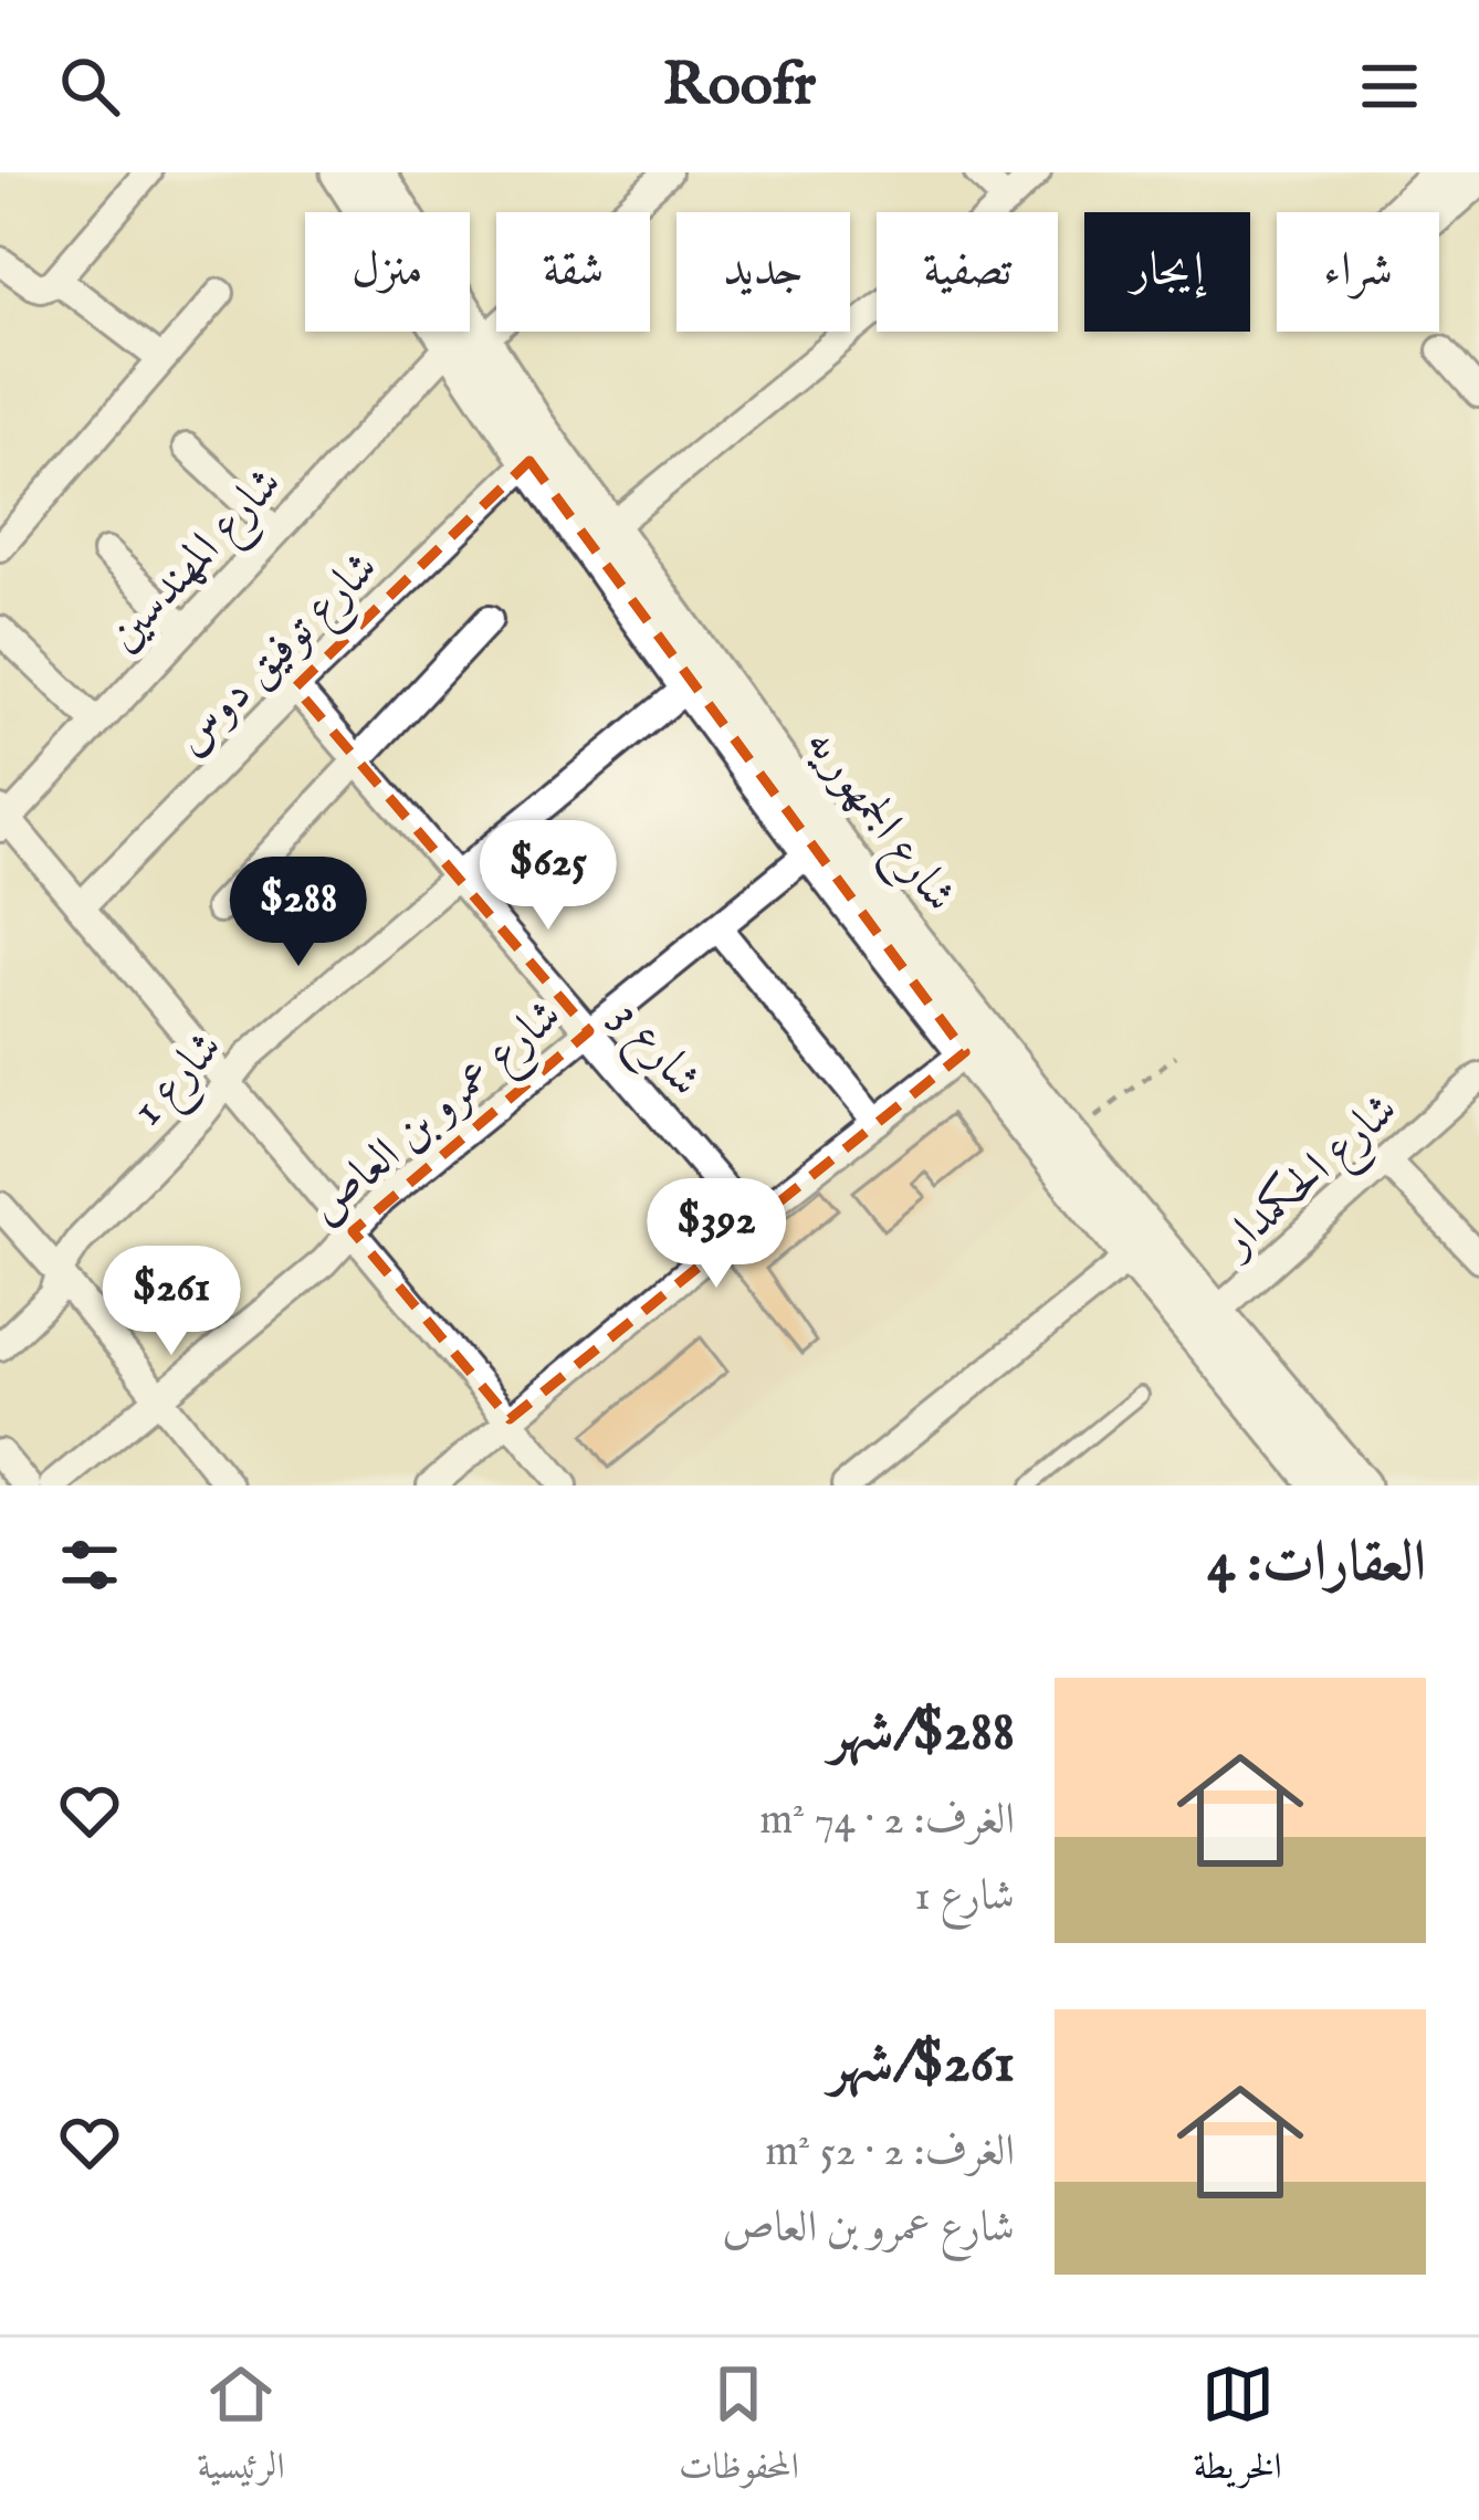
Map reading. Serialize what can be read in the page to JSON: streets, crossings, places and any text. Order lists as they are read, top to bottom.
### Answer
{
  "streets": {
    "street": [
      "شارع المهندسين",
      "شارع توفيق دوس",
      "شارع الجمهوريه",
      "شارع 3",
      "شارع 1",
      "شارع عمرو بن العاص",
      "شارع الحكمدار"
    ]
  },
  "crossings": [
    ["شارع المهندسين", "شارع الجمهوريه"],
    ["شارع توفيق دوس", "شارع الجمهوريه"],
    ["شارع توفيق دوس", "شارع 3"],
    ["شارع الجمهوريه", "شارع 1"],
    ["شارع الجمهوريه", "شارع عمرو بن العاص"],
    ["شارع الجمهوريه", "شارع الحكمدار"],
    ["شارع 3", "شارع 1"],
    ["شارع 3", "شارع عمرو بن العاص"]
  ],
  "page": {
    "header": "Roofr",
    "chip": [
      "شراء",
      "إيجار",
      "تصفية",
      "جديد",
      "شقة",
      "منزل"
    ],
    "price": [
      "$625",
      "$288",
      "$392",
      "$261"
    ],
    "heading": "العقارات: 4",
    "list": [
      {
        "name": "$288/شهر",
        "note": "الغرف: 2 · 74 m² · شارع 1"
      },
      {
        "name": "$261/شهر",
        "note": "الغرف: 2 · 52 m² · شارع عمرو بن العاص"
      }
    ],
    "tabs": ["الخريطة", "المحفوظات", "الرئيسية"]
  }
}
